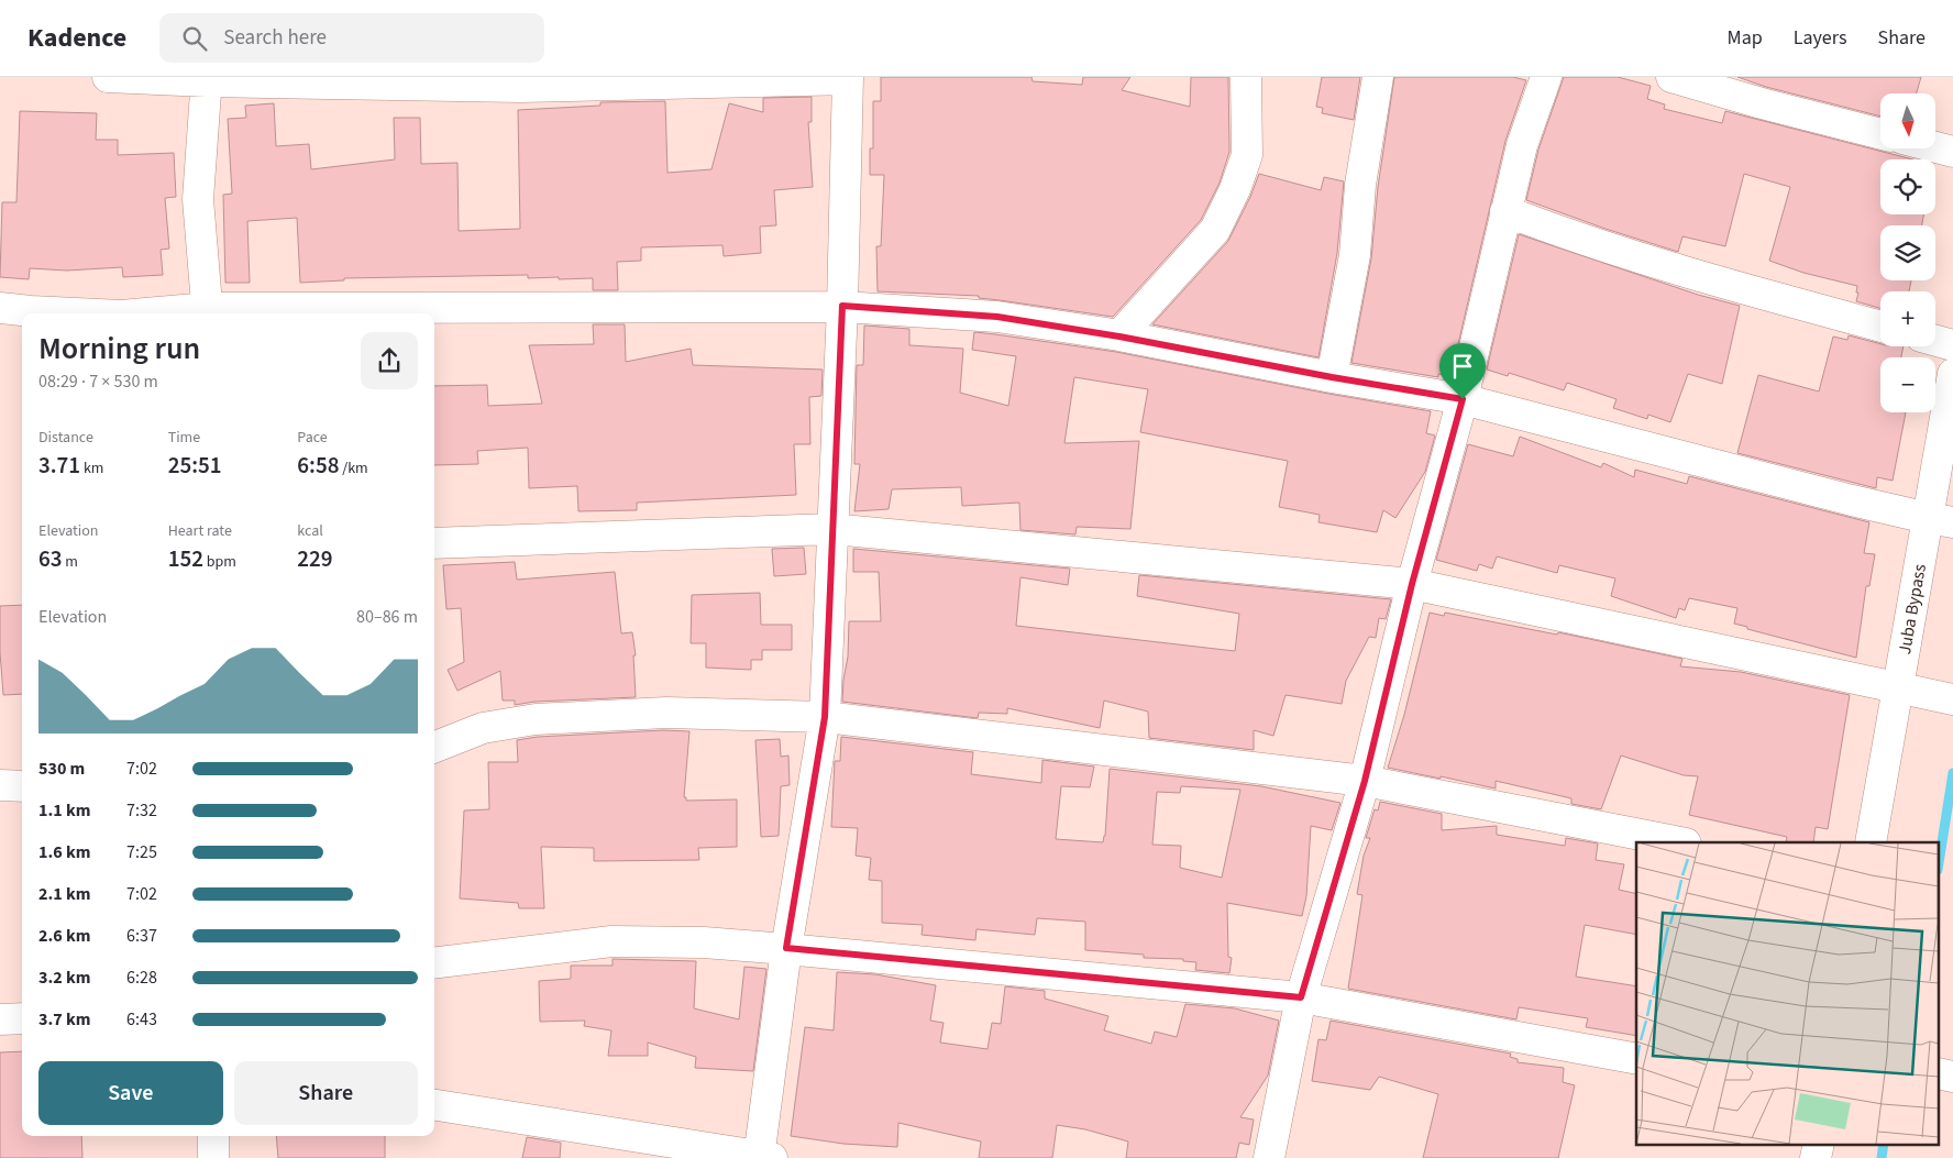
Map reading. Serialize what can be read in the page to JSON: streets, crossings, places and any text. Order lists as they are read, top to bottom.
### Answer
{
  "streets": {
    "street": ["Juba Bypass"]
  },
  "north": "bottom",
  "page": {
    "header": "Kadence",
    "search": "Search here",
    "nav": ["Map", "Layers", "Share"],
    "map_buttons": ["+", "−"],
    "heading": ["Morning run", "08:29 · 7 × 530 m"],
    "stats": [
      ["Distance", "3.71 km"],
      ["Time", "25:51"],
      ["Pace", "6:58 /km"],
      ["Elevation", "63 m"],
      ["Heart rate", "152 bpm"],
      ["kcal", "229"]
    ],
    "chart": ["Elevation", "80–86 m"],
    "list": [
      {
        "name": "530 m",
        "note": "7:02"
      },
      {
        "name": "1.1 km",
        "note": "7:32"
      },
      {
        "name": "1.6 km",
        "note": "7:25"
      },
      {
        "name": "2.1 km",
        "note": "7:02"
      },
      {
        "name": "2.6 km",
        "note": "6:37"
      },
      {
        "name": "3.2 km",
        "note": "6:28"
      },
      {
        "name": "3.7 km",
        "note": "6:43"
      }
    ],
    "buttons": ["Save", "Share"]
  }
}
